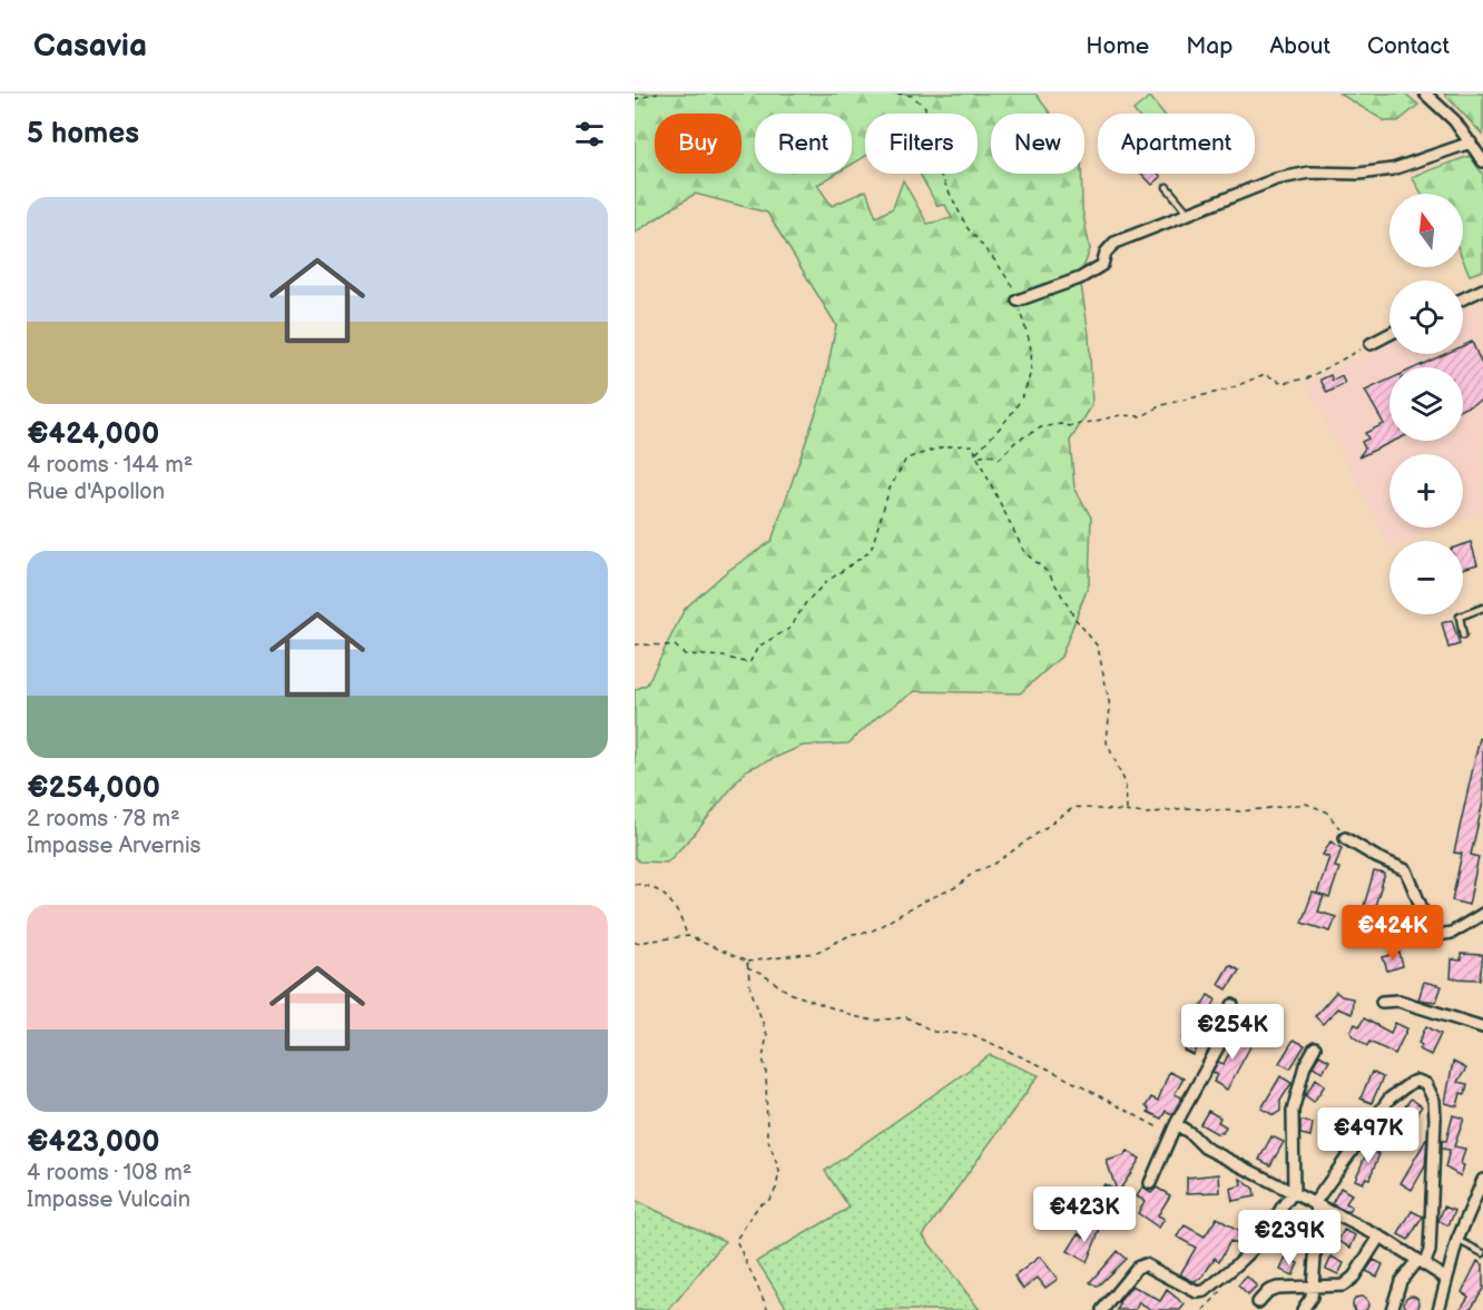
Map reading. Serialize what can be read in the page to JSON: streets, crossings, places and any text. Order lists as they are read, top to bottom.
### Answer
{
  "north": "top",
  "page": {
    "header": "Casavia",
    "nav": [
      "Home",
      "Map",
      "About",
      "Contact"
    ],
    "heading": "5 homes",
    "chip": [
      "Buy",
      "Rent",
      "Filters",
      "New",
      "Apartment"
    ],
    "list": [
      {
        "name": "€424,000",
        "note": "4 rooms · 144 m² · Rue d'Apollon"
      },
      {
        "name": "€254,000",
        "note": "2 rooms · 78 m² · Impasse Arvernis"
      },
      {
        "name": "€423,000",
        "note": "4 rooms · 108 m² · Impasse Vulcain"
      }
    ],
    "map_buttons": ["+", "−"],
    "price": [
      "€424K",
      "€254K",
      "€497K",
      "€423K",
      "€239K"
    ]
  }
}
